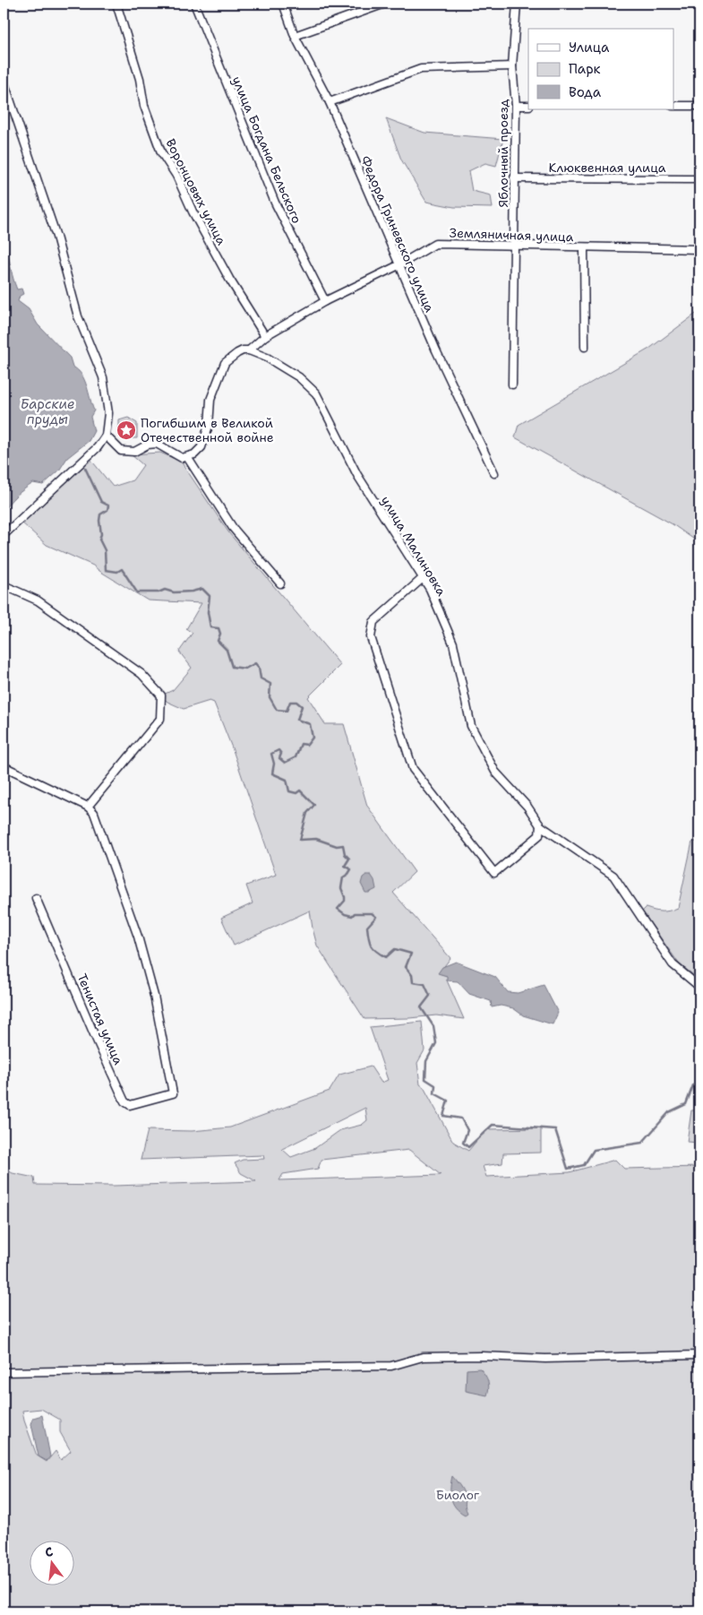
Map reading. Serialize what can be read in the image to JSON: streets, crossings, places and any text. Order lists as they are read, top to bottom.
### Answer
{
  "streets": {
    "street": [
      "улица Богдана Бельского",
      "Яблочный проезд",
      "Клюквенная улица",
      "Воронцовых улица",
      "Федора Гриневского улица",
      "Земляничная улица",
      "улица Малиновка",
      "Тенистая улица"
    ]
  },
  "crossings": [
    ["улица Богдана Бельского", "Земляничная улица"],
    ["Яблочный проезд", "Клюквенная улица"],
    ["Яблочный проезд", "Земляничная улица"],
    ["Воронцовых улица", "Земляничная улица"],
    ["Федора Гриневского улица", "Земляничная улица"]
  ],
  "water": ["Барские пруды"],
  "parks": ["Биолог"],
  "places": {
    "place": ["Погибшим в Великой Отечественной войне"]
  },
  "legend": ["Улица", "Парк", "Вода"],
  "north": "top"
}
